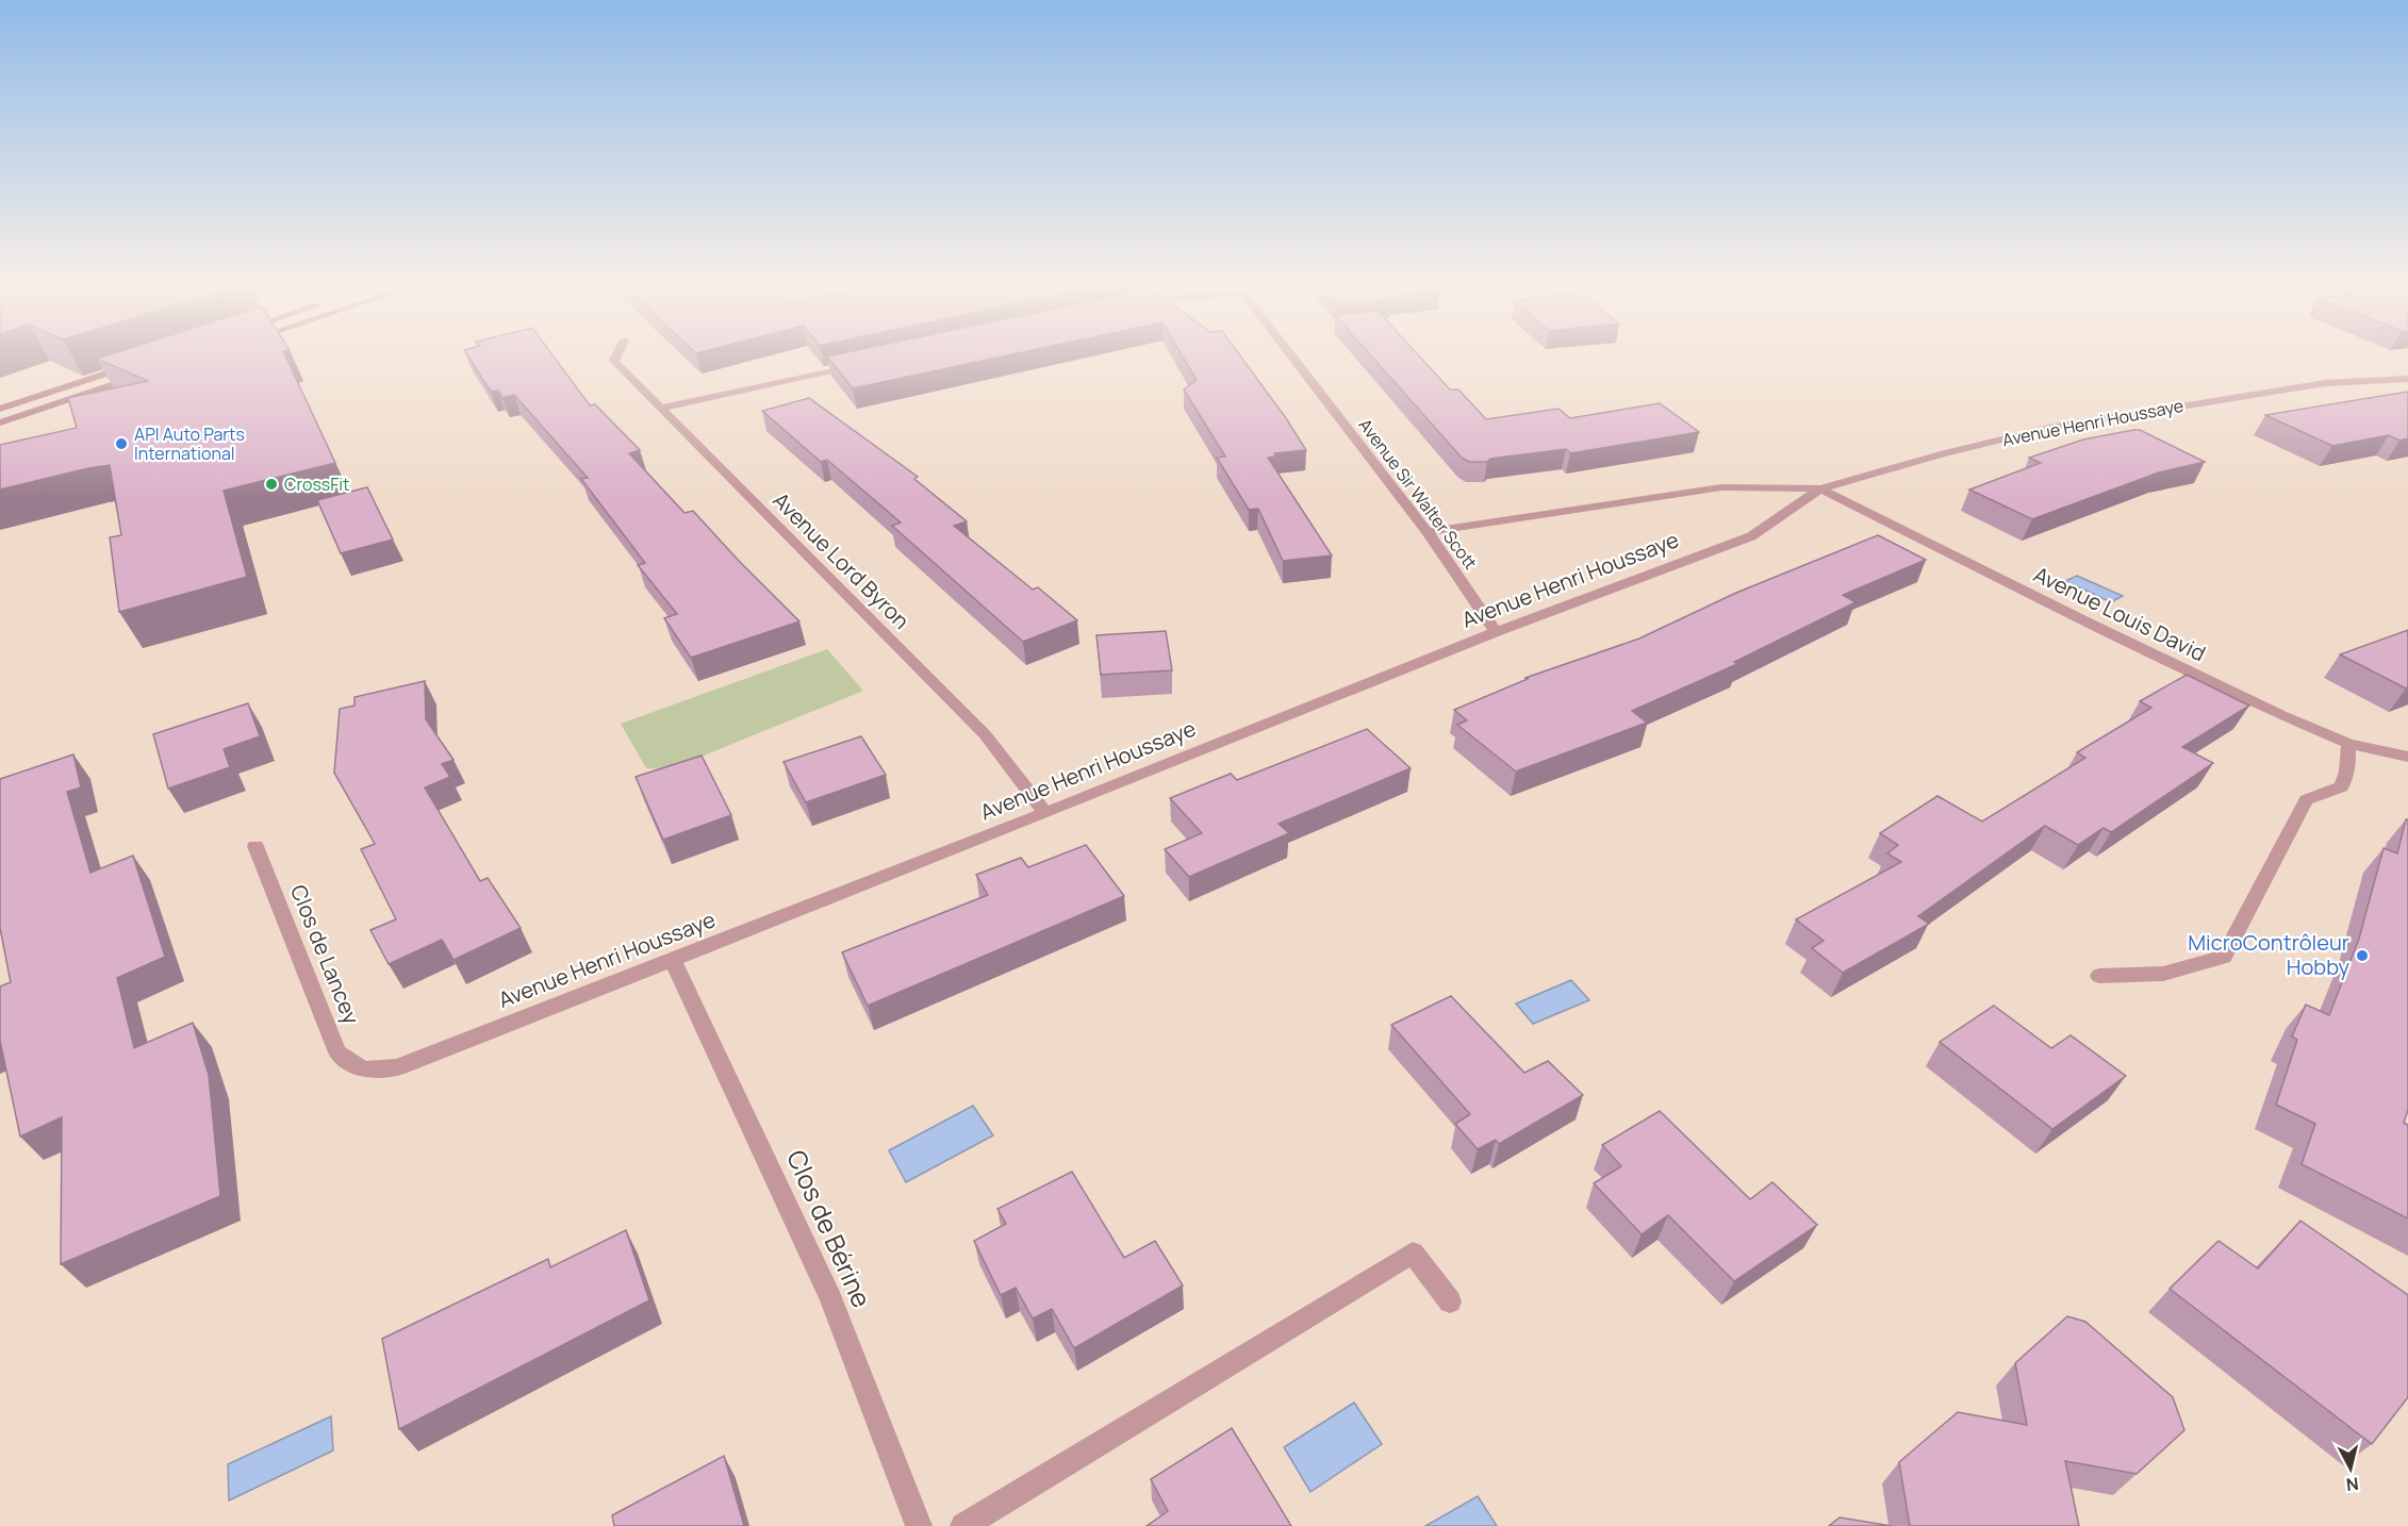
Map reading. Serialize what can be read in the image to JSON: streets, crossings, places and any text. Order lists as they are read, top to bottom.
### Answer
{
  "streets": {
    "street": [
      "Avenue Henri Houssaye",
      "Avenue Sir Walter Scott",
      "Avenue Lord Byron",
      "Avenue Louis David",
      "Clos de Lancey",
      "Clos de Bérine"
    ]
  },
  "crossings": [
    ["Avenue Henri Houssaye", "Avenue Sir Walter Scott"],
    ["Avenue Henri Houssaye", "Avenue Lord Byron"],
    ["Avenue Henri Houssaye", "Avenue Louis David"],
    ["Avenue Henri Houssaye", "Clos de Lancey"],
    ["Avenue Henri Houssaye", "Clos de Bérine"]
  ],
  "places": ["API Auto Parts International", "CrossFit", "MicroContrôleur Hobby"],
  "north": "bottom"
}
